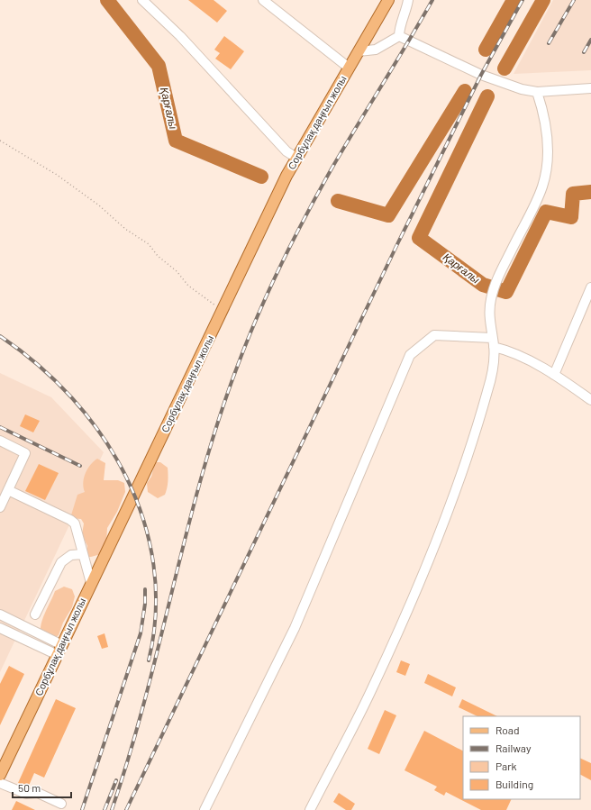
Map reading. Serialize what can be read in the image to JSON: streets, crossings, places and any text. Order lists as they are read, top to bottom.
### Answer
{
  "streets": {
    "main road": ["Сорбұлақ даңғыл жолы"]
  },
  "water": ["Қарғалы"],
  "legend": [
    "Road",
    "Railway",
    "Park",
    "Building"
  ],
  "scale_bar": "50 m"
}
